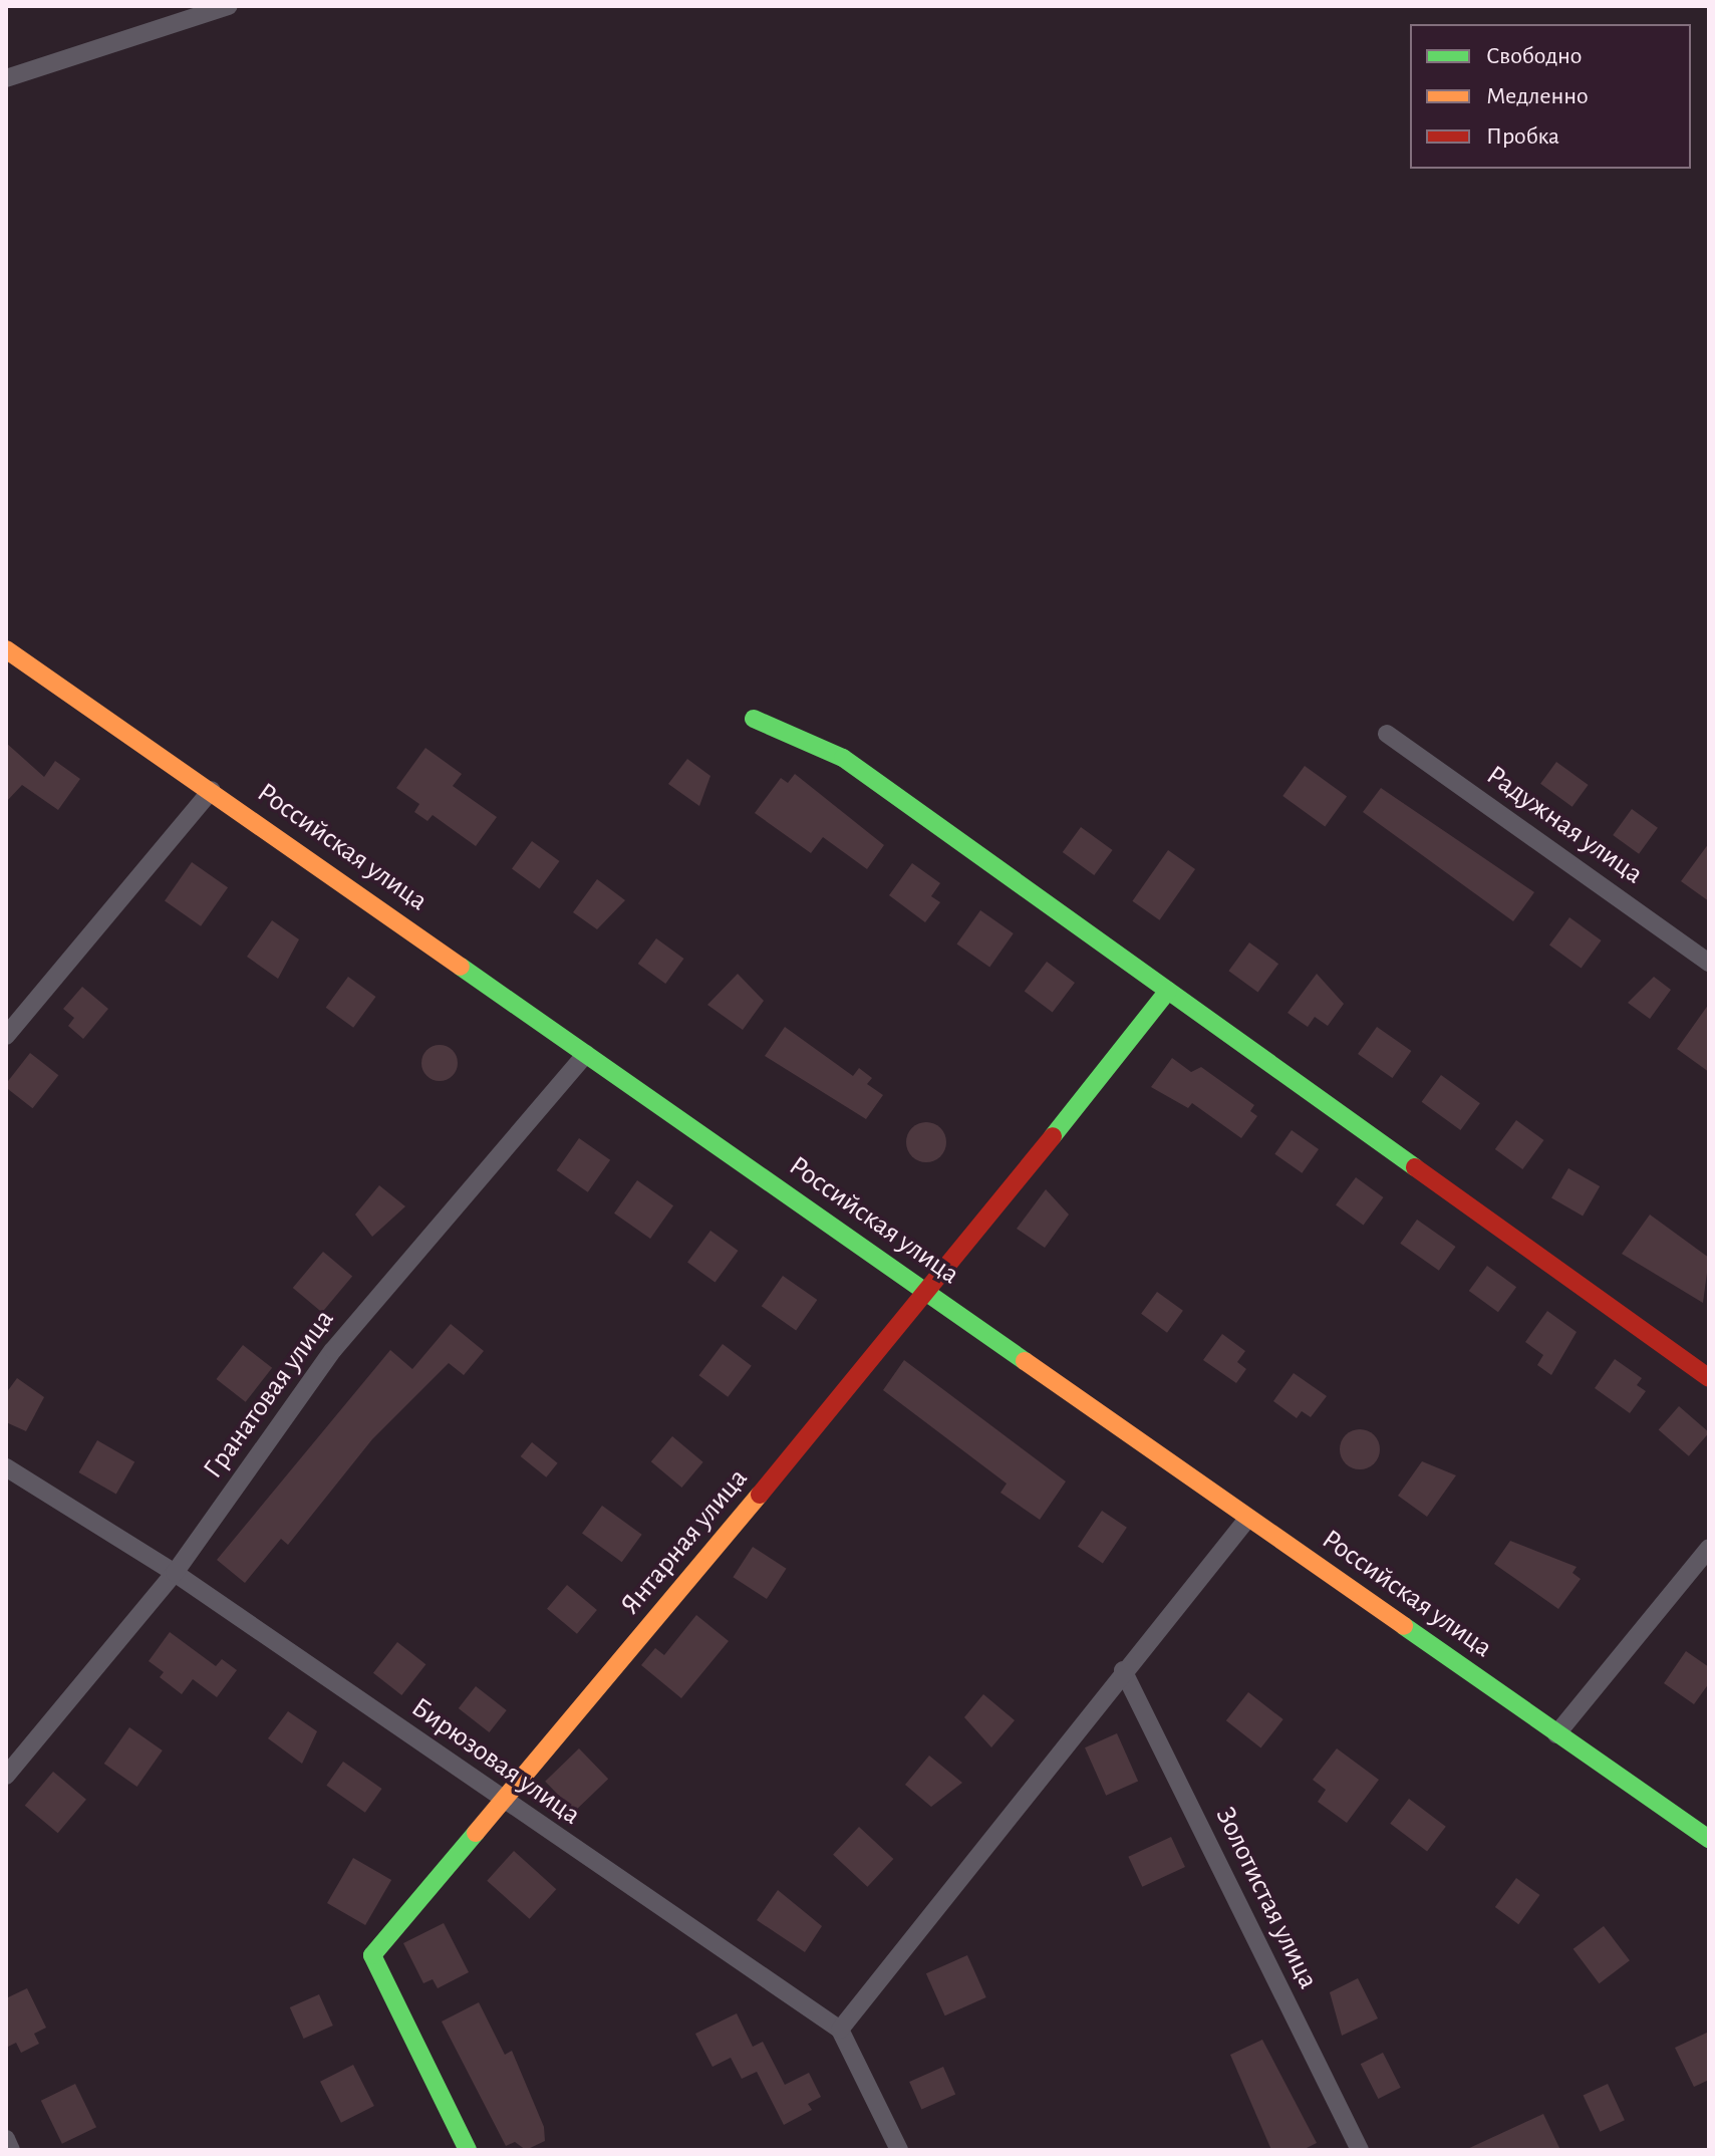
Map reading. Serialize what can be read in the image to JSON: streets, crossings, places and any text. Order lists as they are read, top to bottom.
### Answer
{
  "streets": {
    "street": [
      "Радужная улица",
      "Российская улица",
      "Гранатовая улица",
      "Янтарная улица",
      "Бирюзовая улица",
      "Золотистая улица"
    ]
  },
  "crossings": [
    ["Российская улица", "Гранатовая улица"],
    ["Российская улица", "Янтарная улица"],
    ["Гранатовая улица", "Бирюзовая улица"],
    ["Янтарная улица", "Бирюзовая улица"]
  ],
  "legend": ["Свободно", "Медленно", "Пробка"]
}
